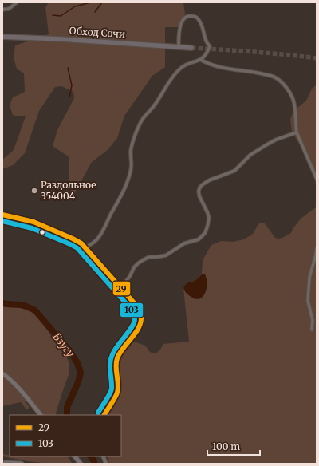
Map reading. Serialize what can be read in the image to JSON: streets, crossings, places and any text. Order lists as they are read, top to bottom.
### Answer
{
  "streets": {
    "highway": ["Обход Сочи"]
  },
  "water": ["Бзугу"],
  "places": ["Раздольное 354004"],
  "lines": ["transit line 29", "transit line 103"],
  "legend": ["29", "103"],
  "scale_bar": "100 m"
}
